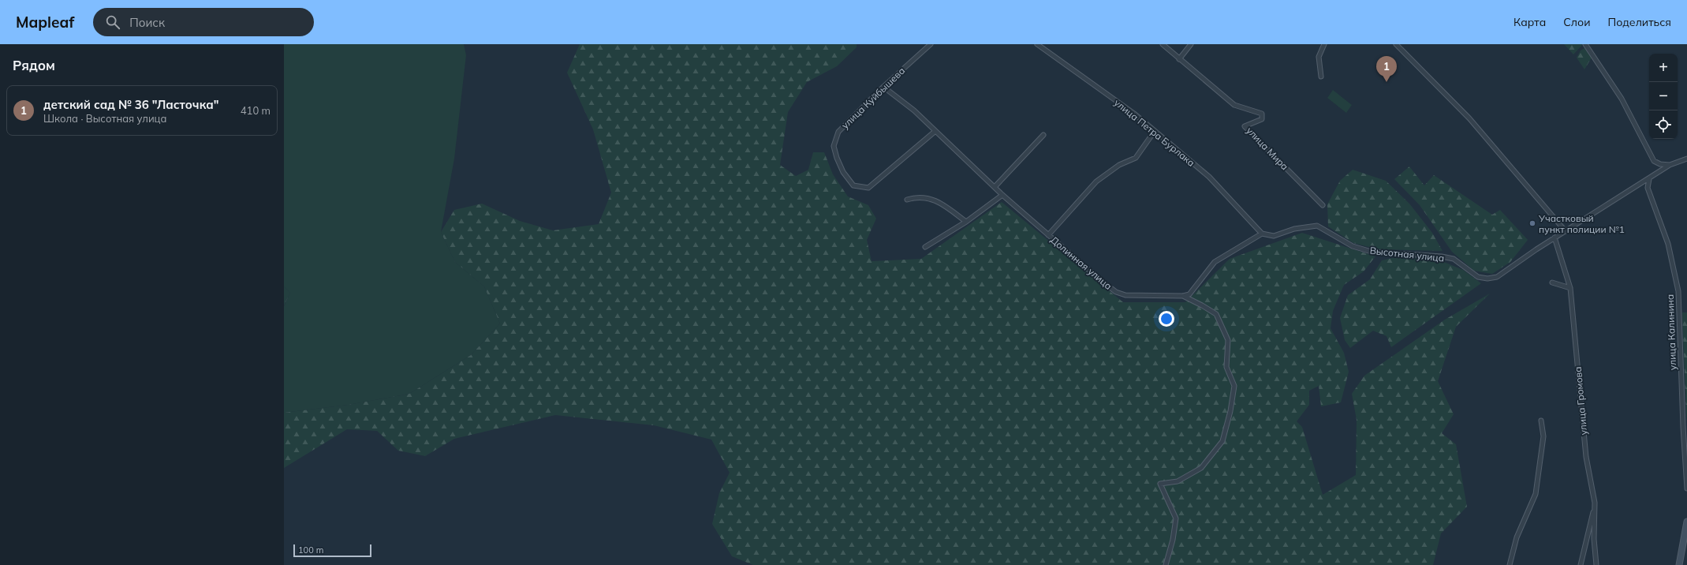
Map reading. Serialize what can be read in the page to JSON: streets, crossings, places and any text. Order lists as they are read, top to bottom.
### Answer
{
  "streets": {
    "street": [
      "улица Куйбышева",
      "улица Петра Бурлака",
      "улица Мира",
      "Высотная улица",
      "Долинная улица",
      "улица Калинина",
      "улица Громова"
    ]
  },
  "crossings": [
    ["улица Куйбышева", "Долинная улица"],
    ["улица Петра Бурлака", "Высотная улица"],
    ["Высотная улица", "улица Калинина"],
    ["Высотная улица", "улица Громова"]
  ],
  "places": ["Участковый пункт полиции №1"],
  "scale_bar": "100 m",
  "page": {
    "header": "Mapleaf",
    "search": "Поиск",
    "nav": ["Карта", "Слои", "Поделиться"],
    "heading": "Рядом",
    "map_buttons": ["+", "−"],
    "pins": "1",
    "list": [
      {
        "mark": "1",
        "name": "детский сад № 36 \"Ласточка\"",
        "note": "Школа · Высотная улица",
        "value": "410 m"
      }
    ],
    "scale": "100 m"
  }
}
